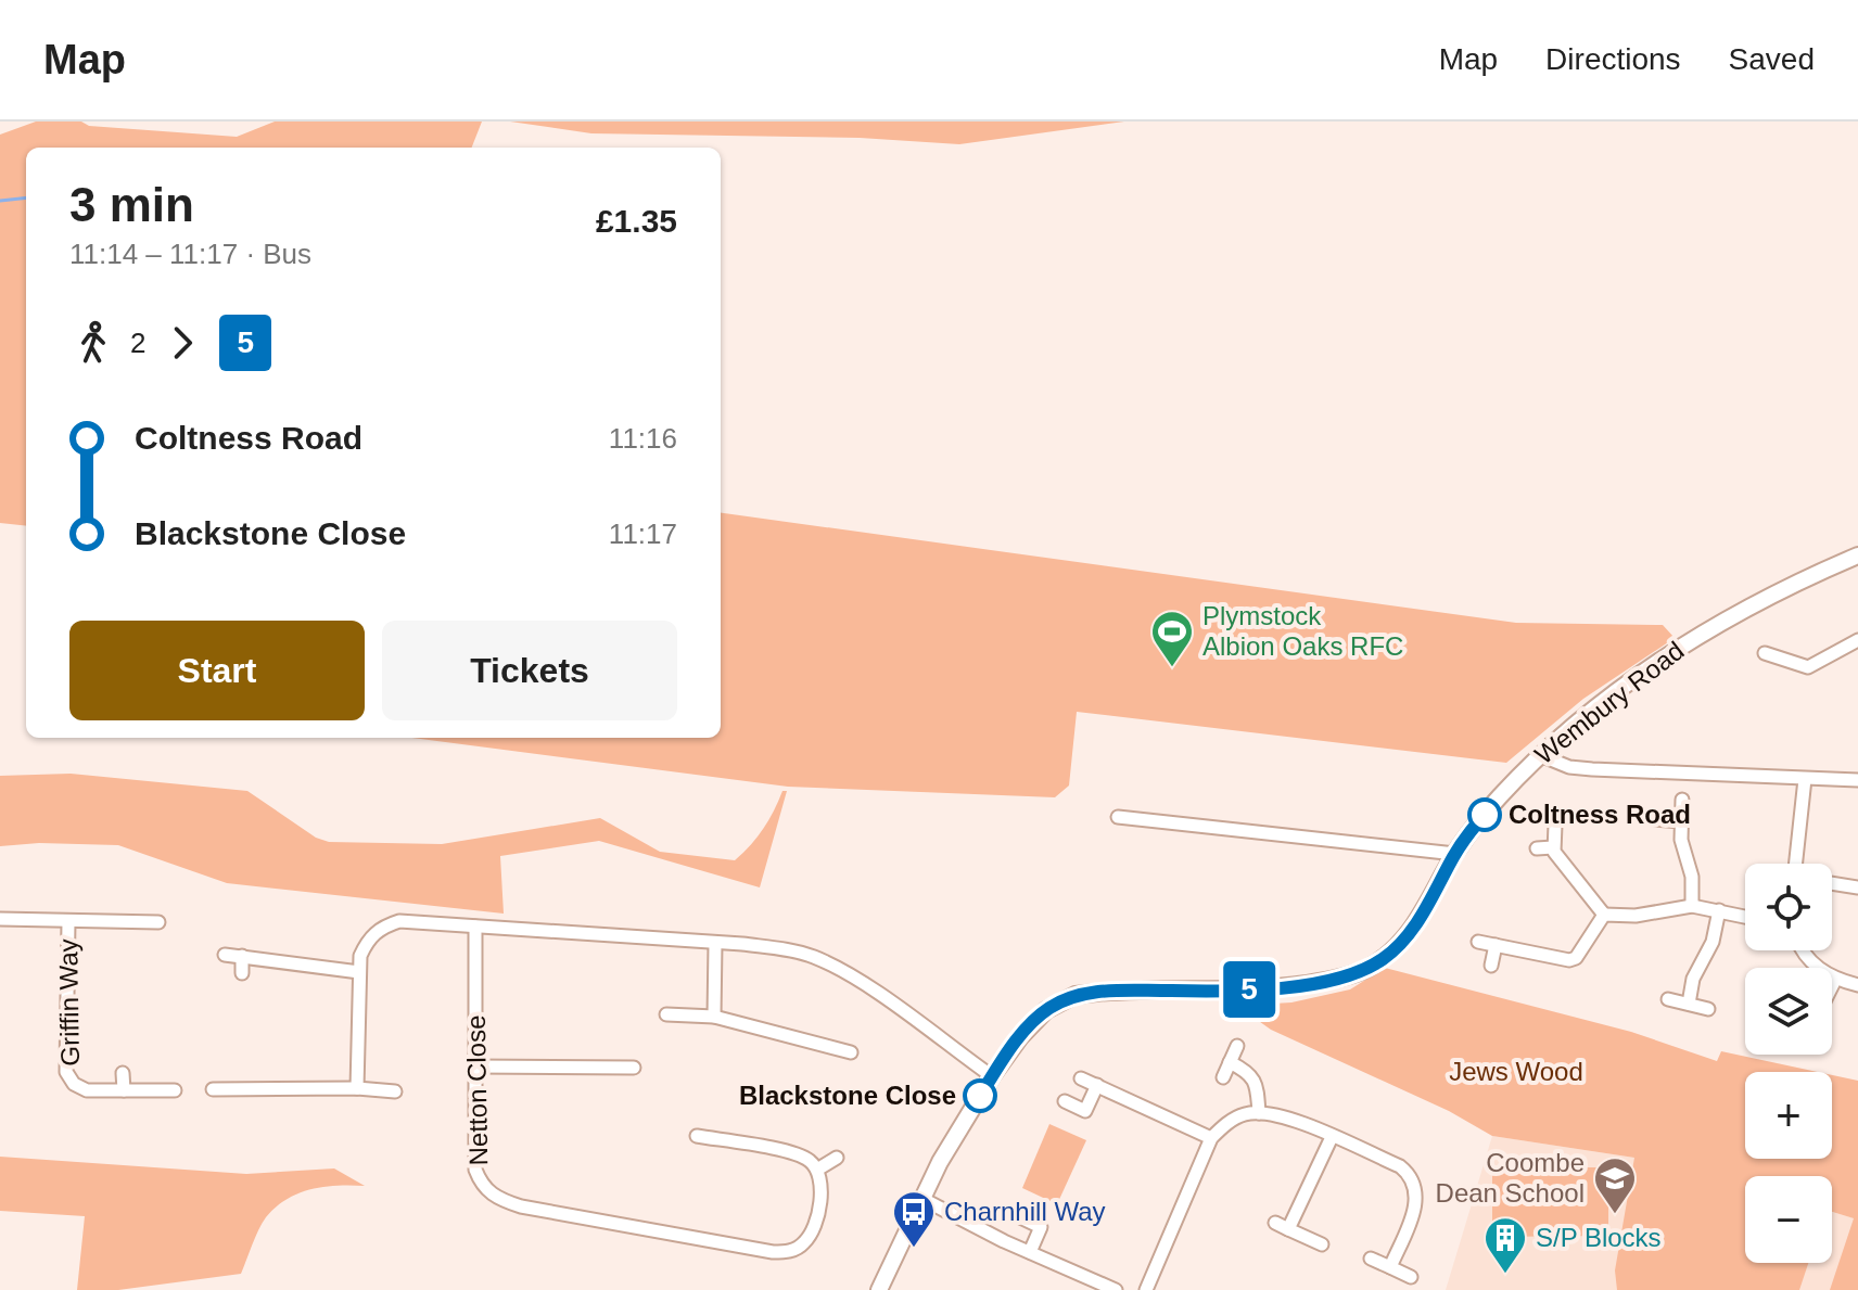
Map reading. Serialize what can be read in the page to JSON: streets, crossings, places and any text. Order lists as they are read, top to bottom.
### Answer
{
  "streets": {
    "street": ["Wembury Road", "Griffin Way", "Netton Close"]
  },
  "parks": ["Jews Wood"],
  "places": {
    "sports": ["Plymstock Albion Oaks RFC"],
    "other": ["Coltness Road", "Blackstone Close"],
    "school or university": ["Coombe Dean School"],
    "bus stop": ["Charnhill Way"],
    "building": ["S/P Blocks"]
  },
  "lines": ["bus line 5"],
  "page": {
    "header": "Map",
    "nav": ["Map", "Directions", "Saved"],
    "on_map": "5",
    "heading": ["3 min", "11:14 – 11:17 · Bus", "£1.35"],
    "legs": ["2", "5"],
    "list": [
      {
        "name": "Coltness Road",
        "value": "11:16"
      },
      {
        "name": "Blackstone Close",
        "value": "11:17"
      }
    ],
    "buttons": ["Start", "Tickets"],
    "map_buttons": ["+", "−"]
  }
}
